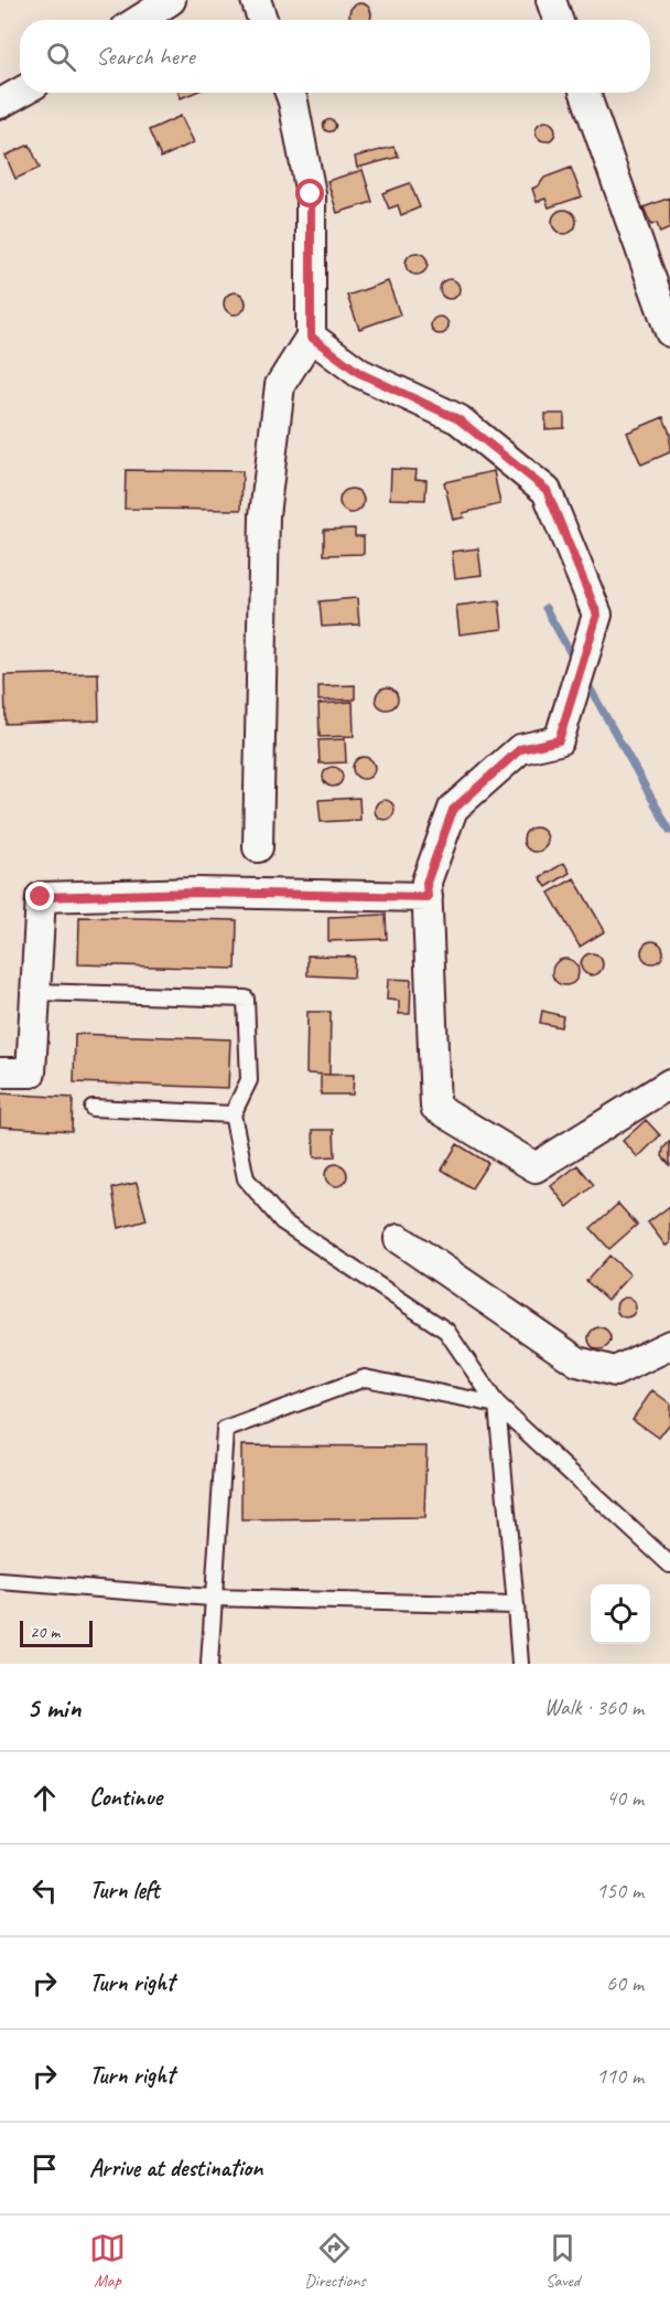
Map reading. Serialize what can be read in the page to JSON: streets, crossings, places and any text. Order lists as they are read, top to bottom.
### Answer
{
  "scale_bar": "20 m",
  "page": {
    "search": "Search here",
    "scale": "20 m",
    "heading": ["5 min", "Walk · 360 m"],
    "list": [
      ["Continue", "40 m"],
      ["Turn left", "150 m"],
      ["Turn right", "60 m"],
      ["Turn right", "110 m"],
      "Arrive at destination"
    ],
    "nav": ["Map", "Directions", "Saved"]
  }
}
